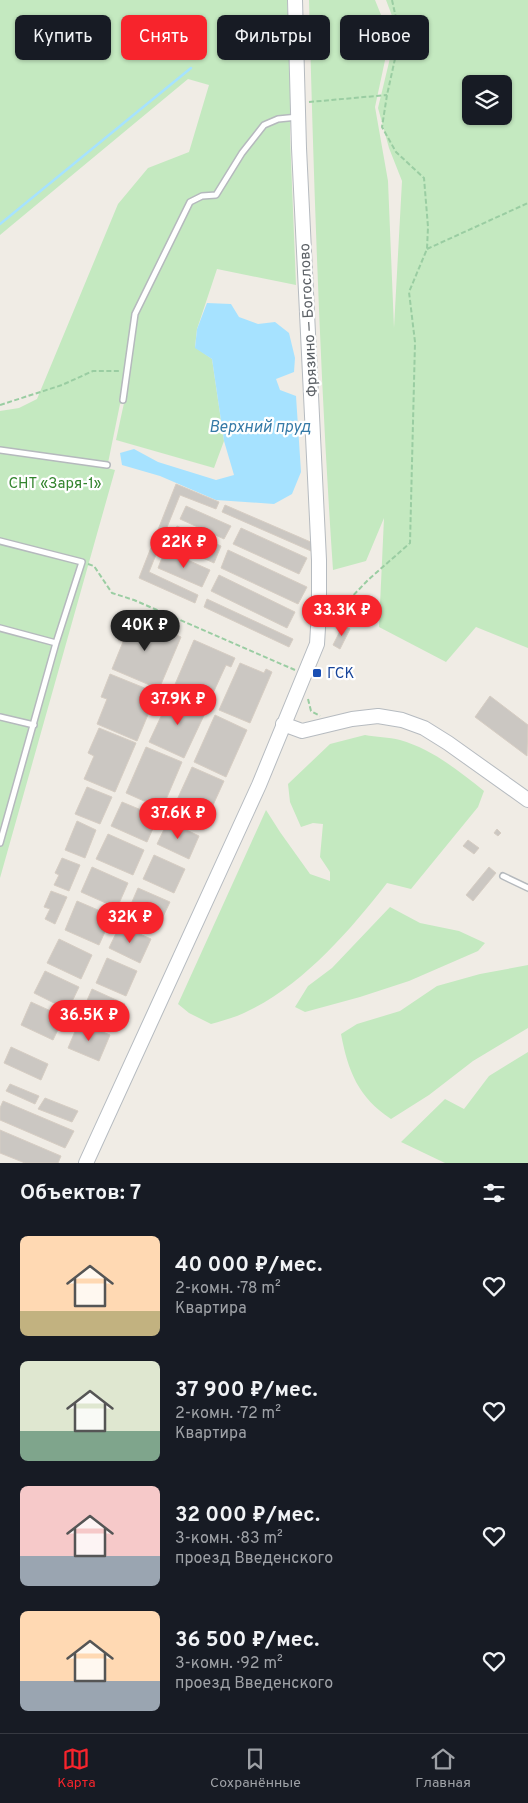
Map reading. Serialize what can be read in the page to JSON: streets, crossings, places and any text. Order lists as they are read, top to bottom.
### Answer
{
  "streets": {
    "street": ["Фрязино — Богослово"]
  },
  "water": ["Верхний пруд"],
  "parks": ["СНТ «Заря-1»"],
  "places": {
    "transit": ["ГСК"]
  },
  "page": {
    "chip": [
      "Купить",
      "Снять",
      "Фильтры",
      "Новое"
    ],
    "price": [
      "22K ₽",
      "33.3K ₽",
      "40K ₽",
      "37.9K ₽",
      "37.6K ₽",
      "32K ₽",
      "36.5K ₽"
    ],
    "heading": "Объектов: 7",
    "list": [
      {
        "name": "40 000 ₽/мес.",
        "note": "2-комн. · 78 m² · Квартира"
      },
      {
        "name": "37 900 ₽/мес.",
        "note": "2-комн. · 72 m² · Квартира"
      },
      {
        "name": "32 000 ₽/мес.",
        "note": "3-комн. · 83 m² · проезд Введенского"
      },
      {
        "name": "36 500 ₽/мес.",
        "note": "3-комн. · 92 m² · проезд Введенского"
      }
    ],
    "tabs": ["Карта", "Сохранённые", "Главная"]
  }
}
